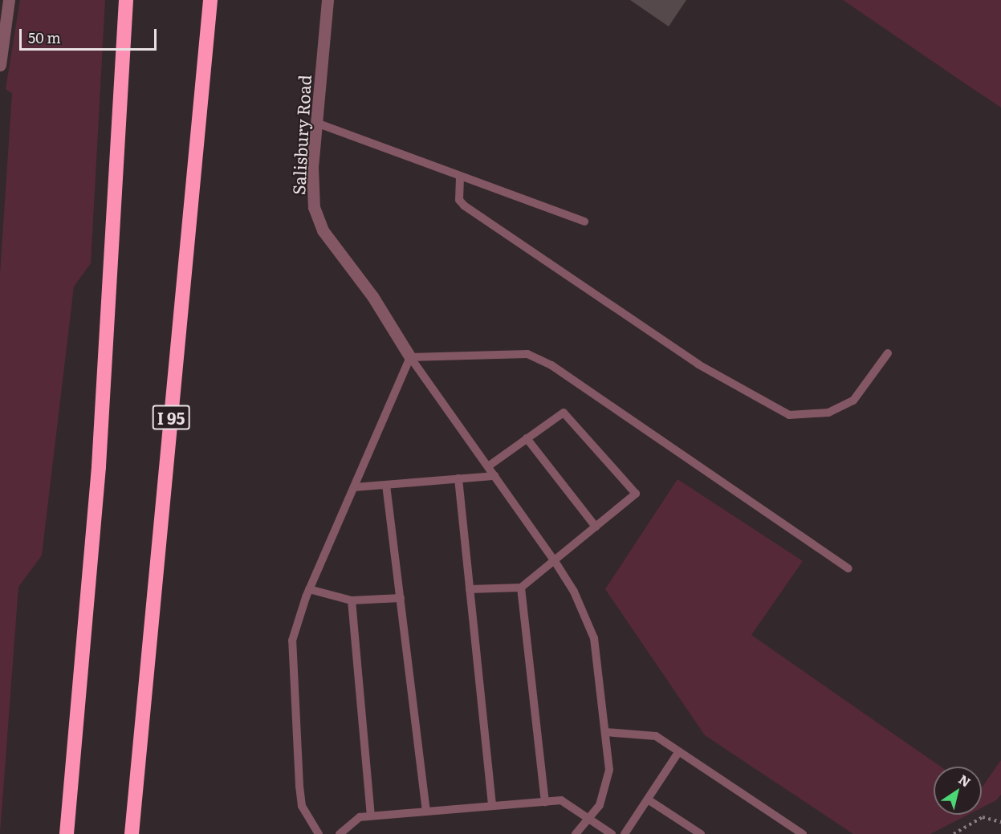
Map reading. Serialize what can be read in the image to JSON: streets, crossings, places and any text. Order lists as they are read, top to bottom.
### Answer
{
  "streets": {
    "highway": ["I 95"],
    "street": ["Salisbury Road"]
  },
  "scale_bar": "50 m",
  "north": "top right"
}
